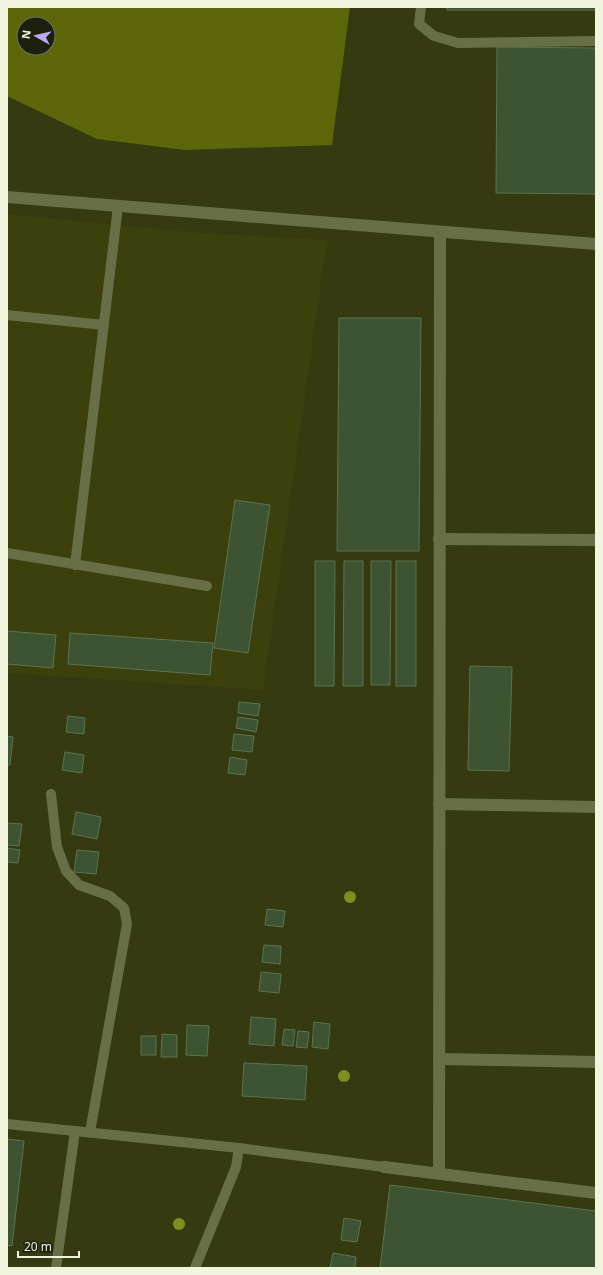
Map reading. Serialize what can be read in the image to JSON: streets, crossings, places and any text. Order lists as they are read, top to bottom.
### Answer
{
  "scale_bar": "20 m",
  "north": "left"
}
